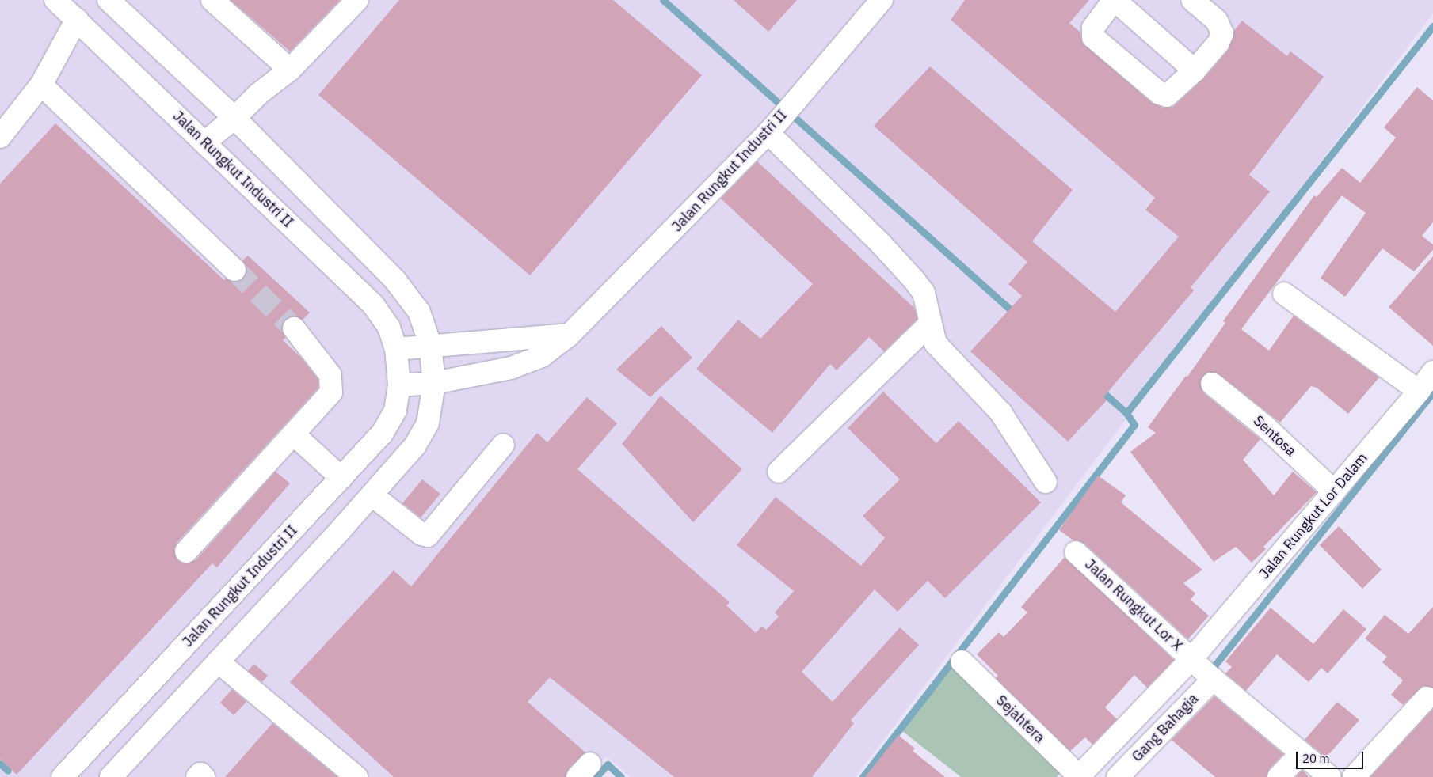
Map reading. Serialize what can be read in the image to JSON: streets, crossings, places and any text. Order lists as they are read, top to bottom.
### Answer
{
  "streets": {
    "street": [
      "Jalan Rungkut Industri II",
      "Sentosa",
      "Jalan Rungkut Lor Dalam",
      "Jalan Rungkut Lor X",
      "Sejahtera",
      "Gang Bahagia"
    ]
  },
  "crossings": [
    ["Sentosa", "Jalan Rungkut Lor Dalam"],
    ["Jalan Rungkut Lor Dalam", "Jalan Rungkut Lor X"],
    ["Jalan Rungkut Lor Dalam", "Gang Bahagia"],
    ["Jalan Rungkut Lor X", "Sejahtera"],
    ["Jalan Rungkut Lor X", "Gang Bahagia"]
  ],
  "scale_bar": "20 m"
}
